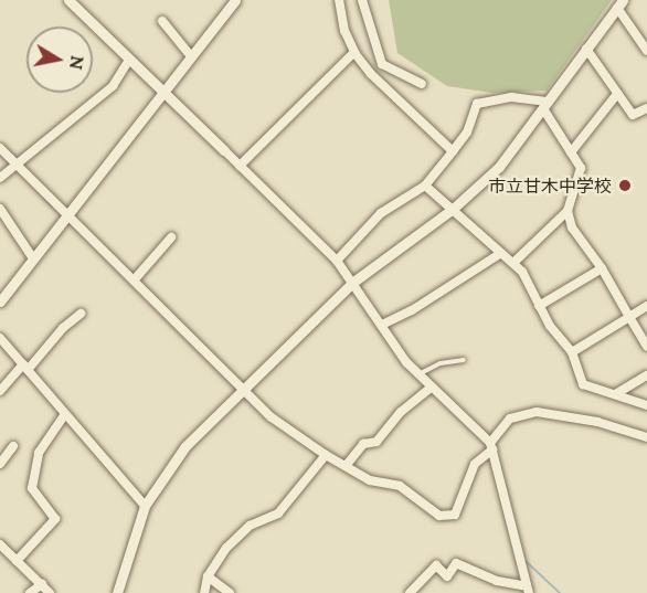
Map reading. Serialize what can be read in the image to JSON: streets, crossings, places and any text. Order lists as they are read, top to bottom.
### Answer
{
  "places": ["市立甘木中学校"],
  "north": "right"
}
